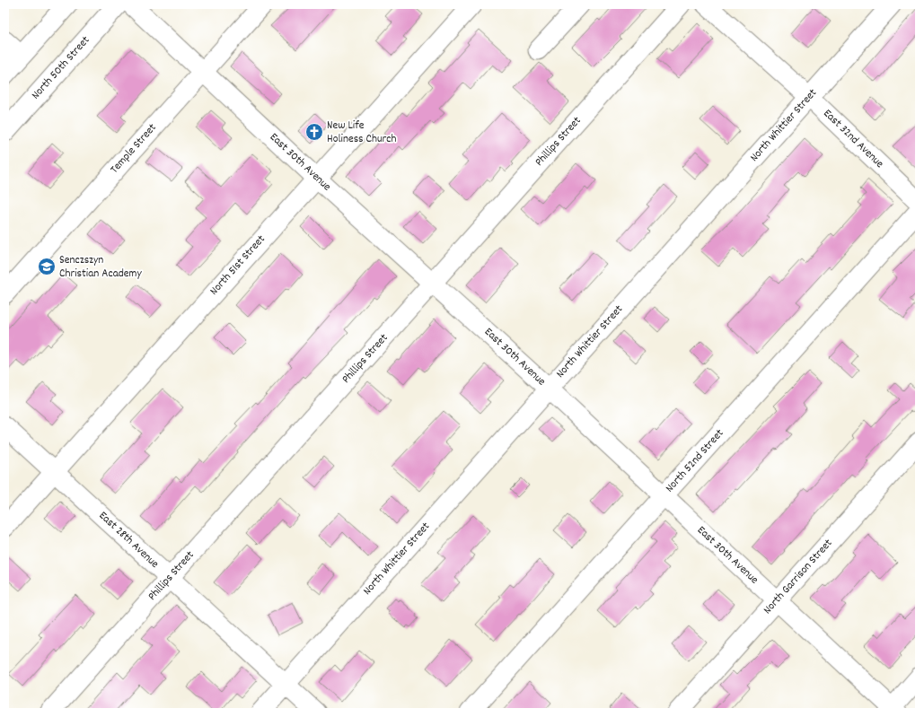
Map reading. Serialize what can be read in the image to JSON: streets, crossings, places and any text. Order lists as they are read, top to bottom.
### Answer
{
  "streets": {
    "main road": ["North 50th Street"],
    "street": [
      "North Whittier Street",
      "East 32nd Avenue",
      "Phillips Street",
      "Temple Street",
      "East 30th Avenue",
      "North 51st Street",
      "North 52nd Street",
      "East 28th Avenue",
      "North Garrison Street"
    ]
  },
  "crossings": [
    ["North Whittier Street", "East 32nd Avenue"],
    ["North Whittier Street", "East 30th Avenue"],
    ["North Whittier Street", "East 28th Avenue"],
    ["Phillips Street", "East 30th Avenue"],
    ["Phillips Street", "East 28th Avenue"],
    ["Temple Street", "East 30th Avenue"],
    ["East 30th Avenue", "North 51st Street"],
    ["East 30th Avenue", "North 52nd Street"],
    ["East 30th Avenue", "North Garrison Street"],
    ["North 51st Street", "East 28th Avenue"]
  ],
  "places": {
    "church": ["New Life Holiness Church"],
    "school or university": ["Senczszyn Christian Academy"]
  }
}
